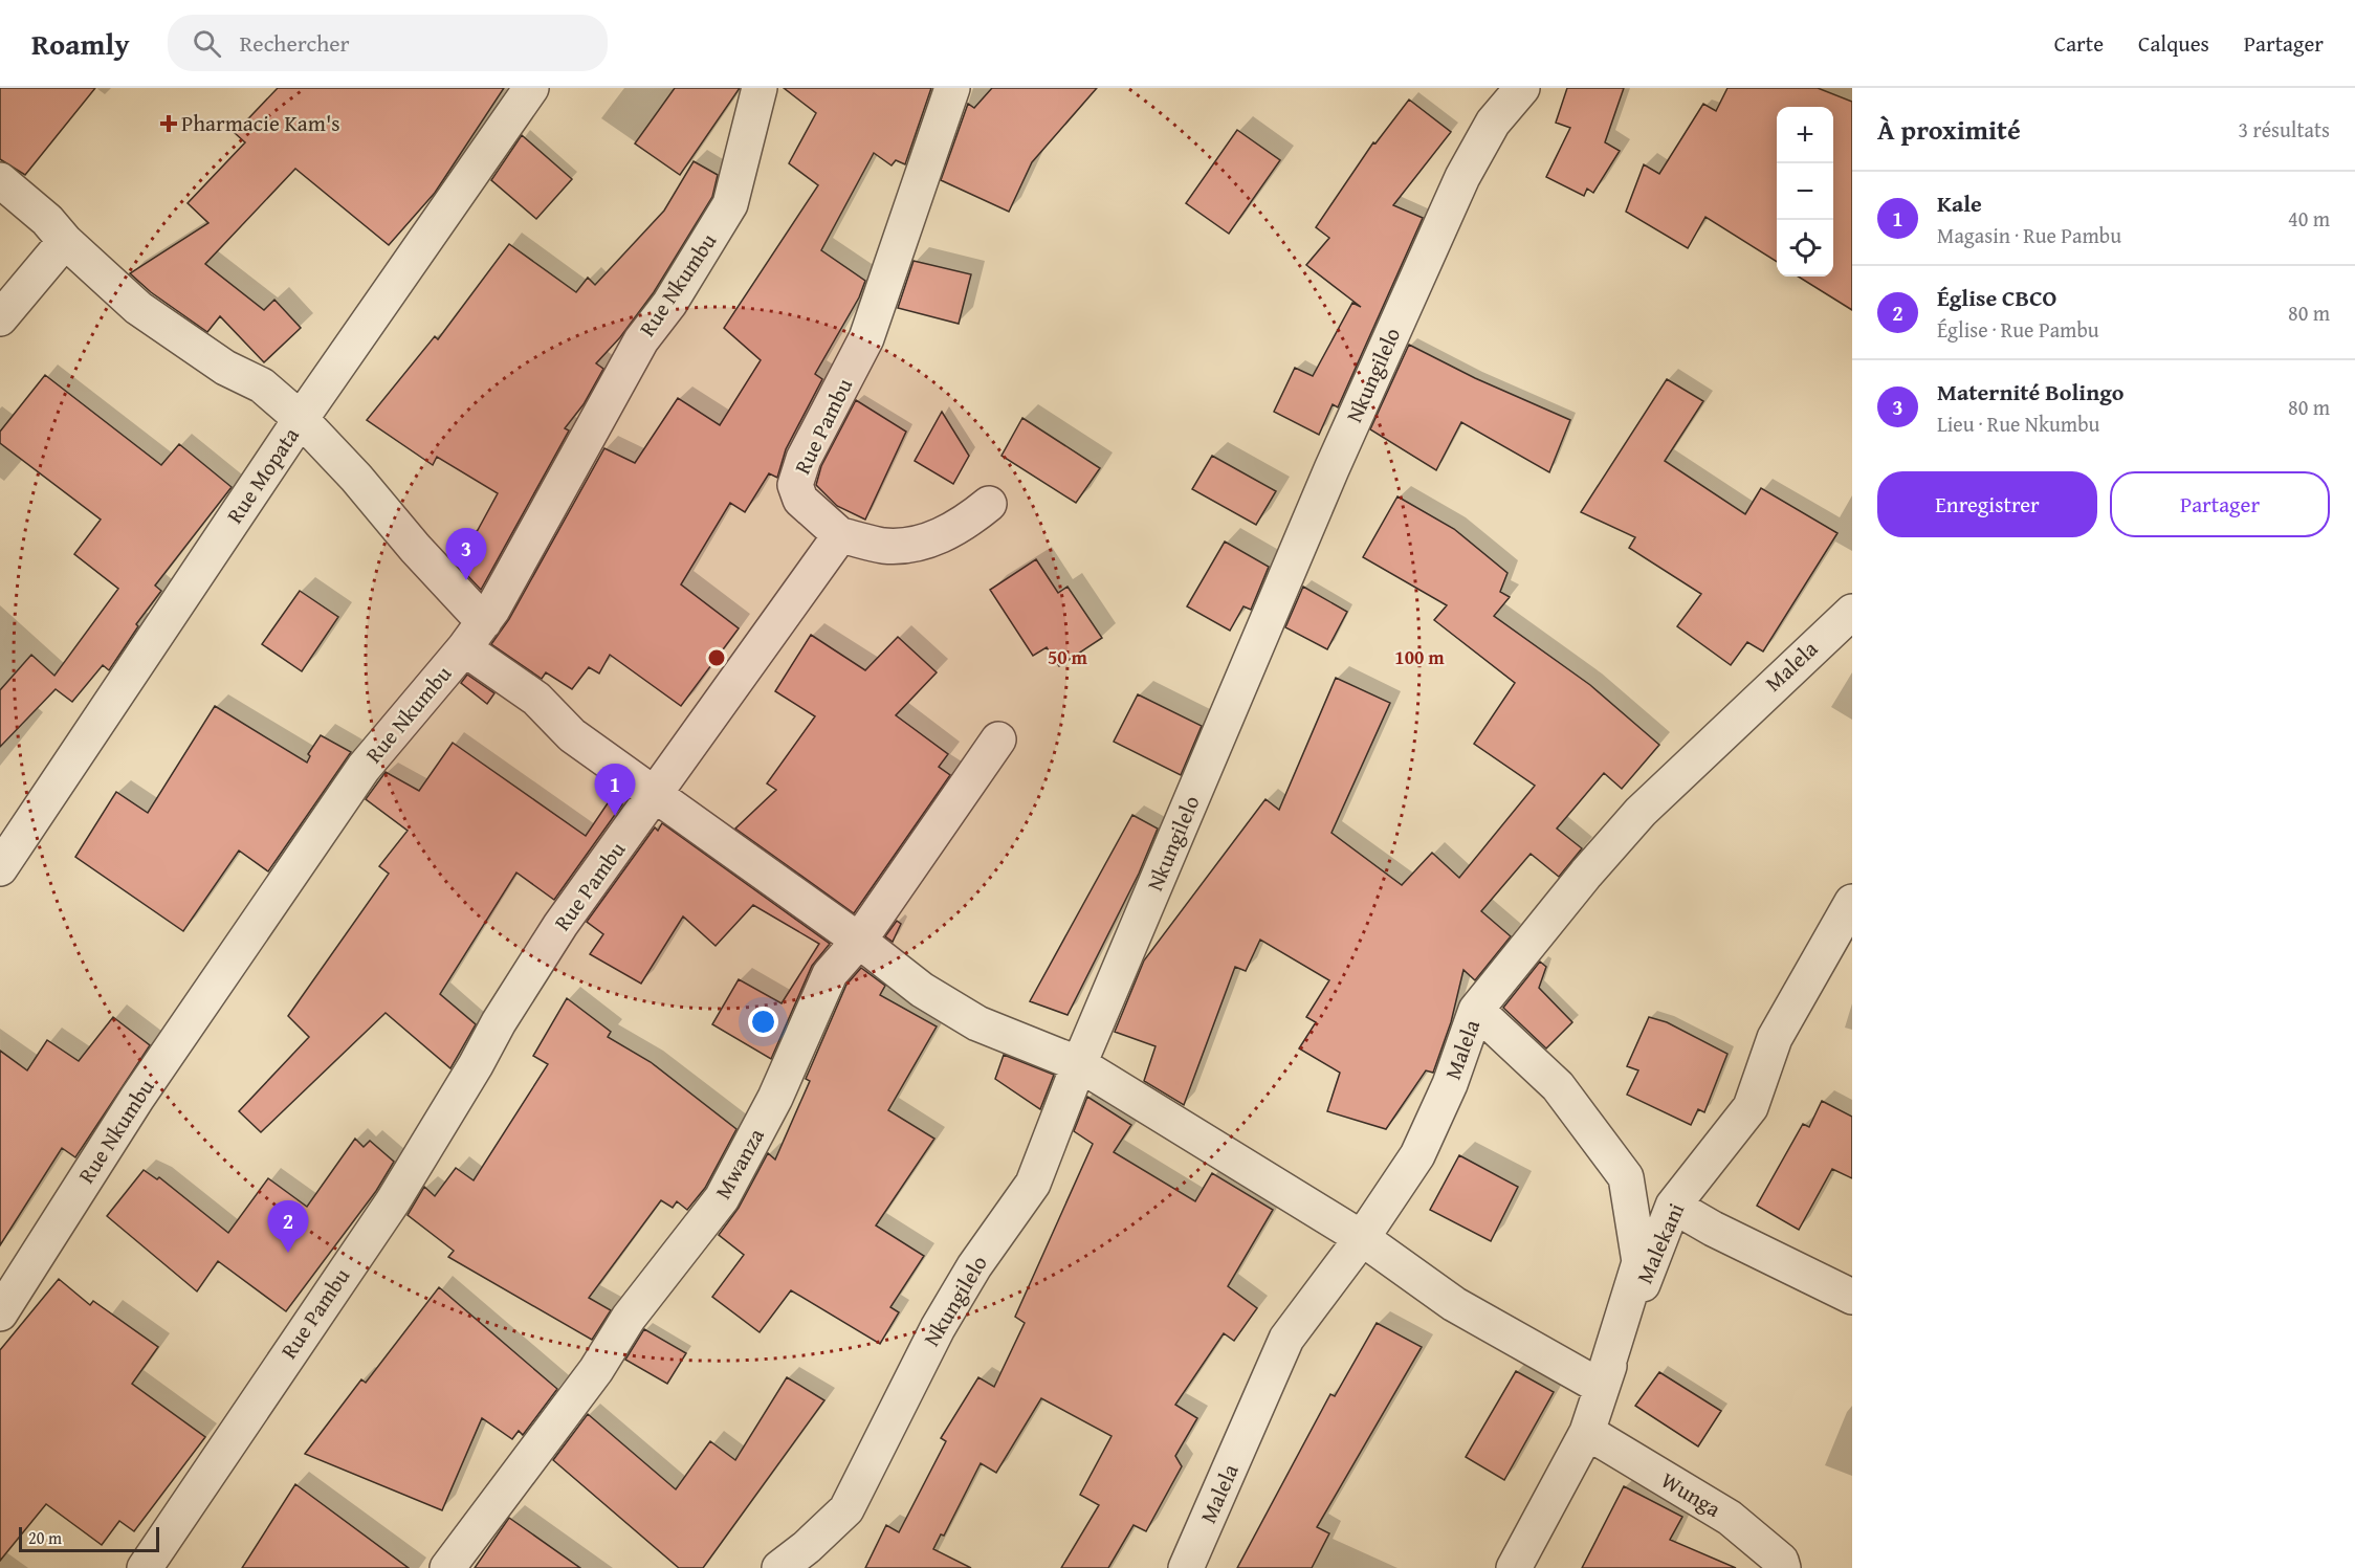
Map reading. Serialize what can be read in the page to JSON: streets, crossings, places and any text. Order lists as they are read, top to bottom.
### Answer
{
  "streets": {
    "street": [
      "Rue Nkumbu",
      "Nkungilelo",
      "Rue Pambu",
      "Rue Mopata",
      "Malela",
      "Mwanza",
      "Malekani",
      "Wunga"
    ]
  },
  "crossings": [
    ["Malekani", "Wunga"]
  ],
  "places": {
    "health": ["Pharmacie Kam's"]
  },
  "scale_bar": "20 m",
  "page": {
    "header": "Roamly",
    "search": "Rechercher",
    "nav": ["Carte", "Calques", "Partager"],
    "heading": ["À proximité", "3 résultats"],
    "map_buttons": ["+", "−"],
    "list": [
      {
        "mark": "1",
        "name": "Kale",
        "note": "Magasin · Rue Pambu",
        "value": "40 m"
      },
      {
        "mark": "2",
        "name": "Église CBCO",
        "note": "Église · Rue Pambu",
        "value": "80 m"
      },
      {
        "mark": "3",
        "name": "Maternité Bolingo",
        "note": "Lieu · Rue Nkumbu",
        "value": "80 m"
      }
    ],
    "buttons": ["Enregistrer", "Partager"],
    "pins": ["3", "1", "2"],
    "scale": "20 m"
  },
  "rings": ["50 m", "100 m"]
}
